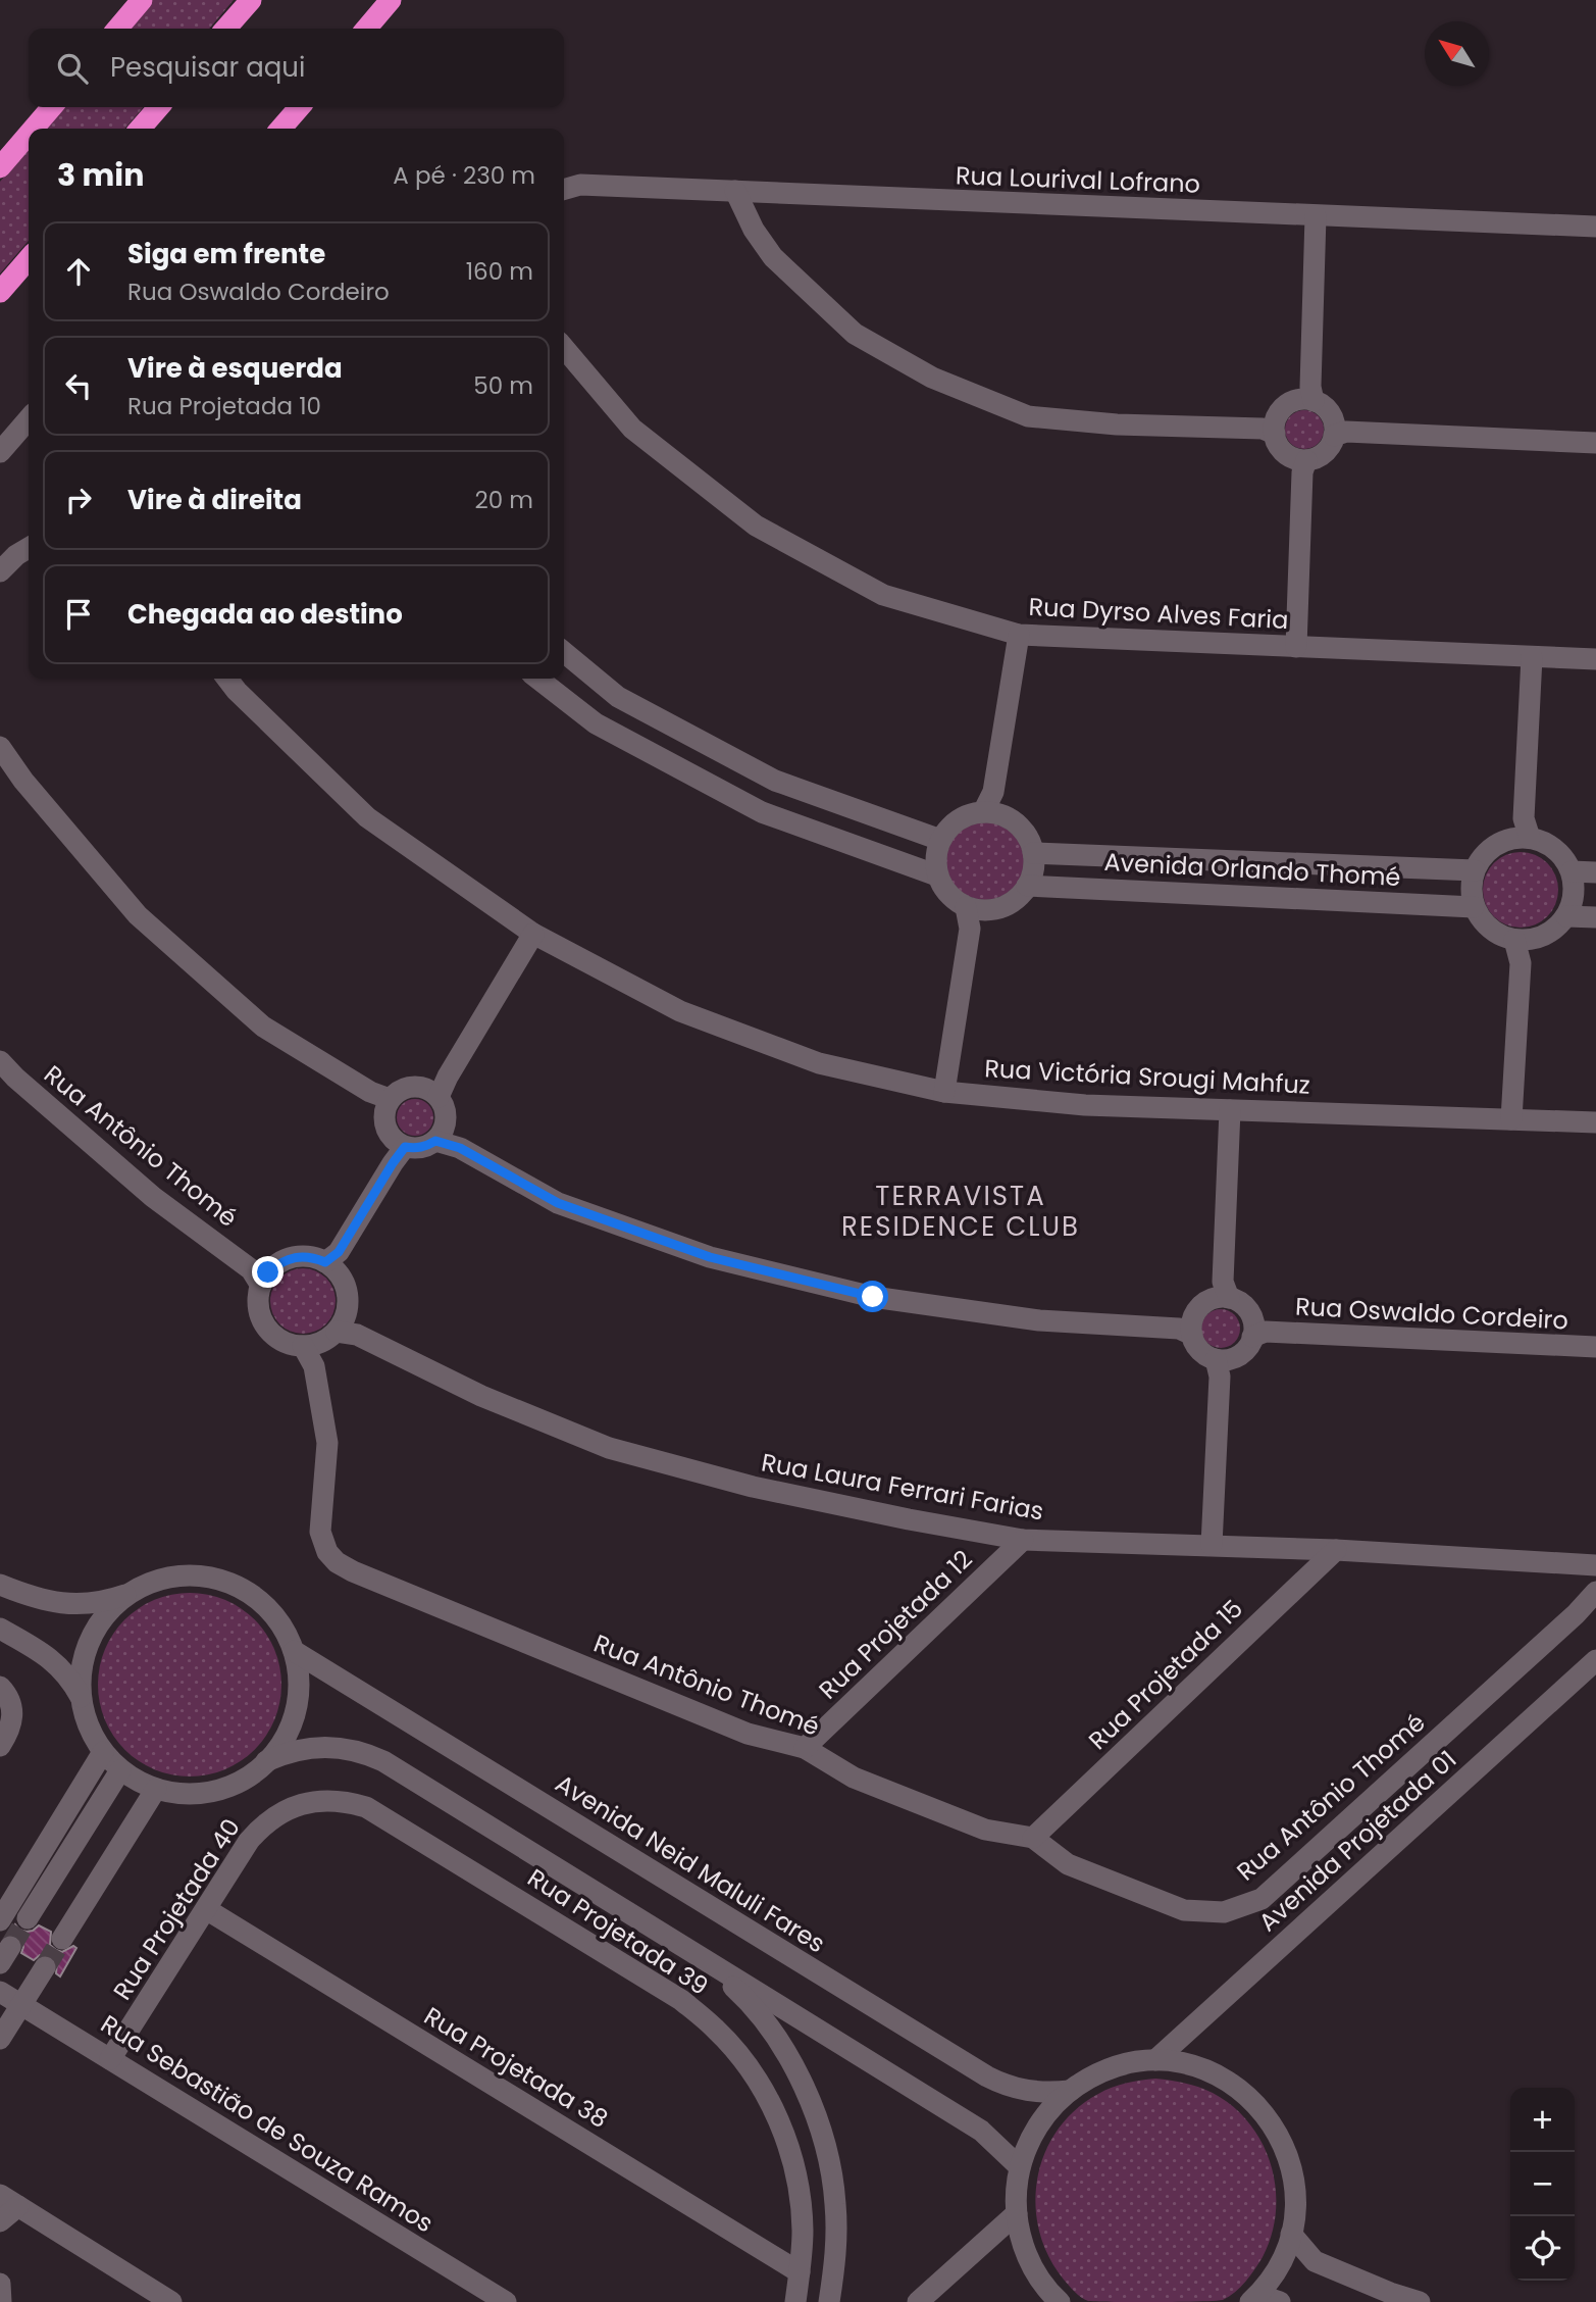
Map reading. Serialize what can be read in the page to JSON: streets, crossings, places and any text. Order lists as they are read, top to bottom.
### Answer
{
  "streets": {
    "street": [
      "Rua Lourival Lofrano",
      "Rua Dyrso Alves Faria",
      "Avenida Orlando Thomé",
      "Rua Victória Srougi Mahfuz",
      "Rua Antônio Thomé",
      "Rua Oswaldo Cordeiro",
      "Rua Laura Ferrari Farias",
      "Rua Projetada 12",
      "Rua Projetada 15",
      "Avenida Projetada 01",
      "Avenida Neid Maluli Fares",
      "Rua Projetada 40",
      "Rua Projetada 39",
      "Rua Projetada 38",
      "Rua Sebastião de Souza Ramos"
    ]
  },
  "crossings": [
    ["Rua Antônio Thomé", "Rua Laura Ferrari Farias"],
    ["Rua Antônio Thomé", "Rua Projetada 12"],
    ["Rua Antônio Thomé", "Rua Projetada 15"],
    ["Rua Laura Ferrari Farias", "Rua Projetada 12"],
    ["Rua Laura Ferrari Farias", "Rua Projetada 15"],
    ["Rua Projetada 40", "Rua Projetada 39"],
    ["Rua Projetada 40", "Rua Projetada 38"],
    ["Rua Projetada 40", "Rua Sebastião de Souza Ramos"],
    ["Rua Projetada 39", "Rua Projetada 38"]
  ],
  "districts": ["TERRAVISTA RESIDENCE CLUB"],
  "north": "top left",
  "page": {
    "search": "Pesquisar aqui",
    "heading": ["3 min", "A pé · 230 m"],
    "list": [
      ["Siga em frente", "Rua Oswaldo Cordeiro", "160 m"],
      ["Vire à esquerda", "Rua Projetada 10", "50 m"],
      ["Vire à direita", "20 m"],
      "Chegada ao destino"
    ],
    "map_buttons": ["+", "−"]
  }
}
